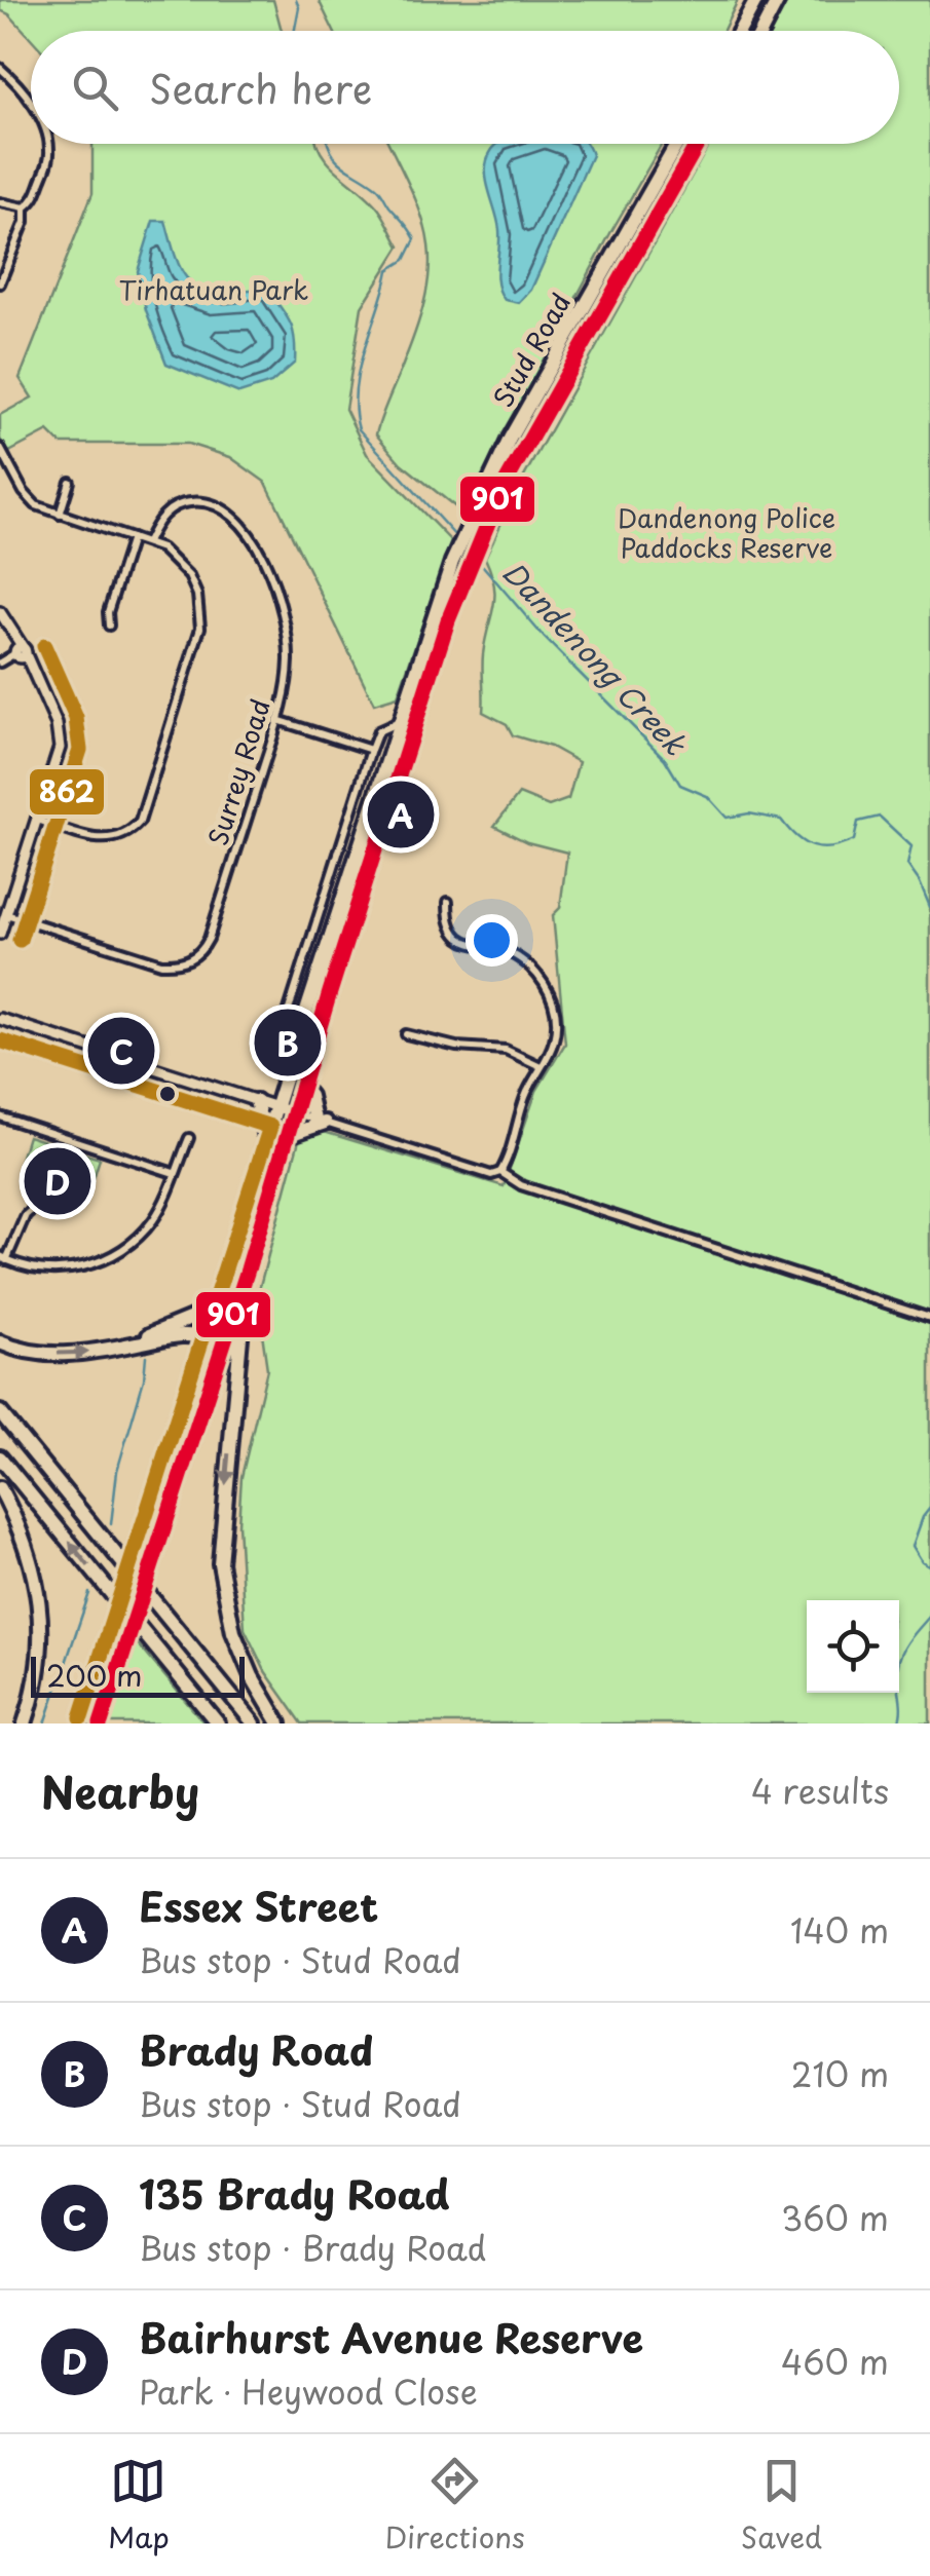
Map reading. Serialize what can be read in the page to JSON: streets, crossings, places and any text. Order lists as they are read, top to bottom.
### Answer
{
  "streets": {
    "highway": ["Stud Road"],
    "street": ["Surrey Road"]
  },
  "water": ["Dandenong Creek"],
  "parks": ["Tirhatuan Park", "Dandenong Police Paddocks Reserve"],
  "lines": ["transit line 901", "transit line 862"],
  "scale_bar": "200 m",
  "page": {
    "search": "Search here",
    "pins": [
      "A",
      "B",
      "C",
      "D"
    ],
    "scale": "200 m",
    "heading": ["Nearby", "4 results"],
    "list": [
      {
        "mark": "A",
        "name": "Essex Street",
        "note": "Bus stop · Stud Road",
        "value": "140 m"
      },
      {
        "mark": "B",
        "name": "Brady Road",
        "note": "Bus stop · Stud Road",
        "value": "210 m"
      },
      {
        "mark": "C",
        "name": "135 Brady Road",
        "note": "Bus stop · Brady Road",
        "value": "360 m"
      },
      {
        "mark": "D",
        "name": "Bairhurst Avenue Reserve",
        "note": "Park · Heywood Close",
        "value": "460 m"
      }
    ],
    "nav": ["Map", "Directions", "Saved"]
  }
}
